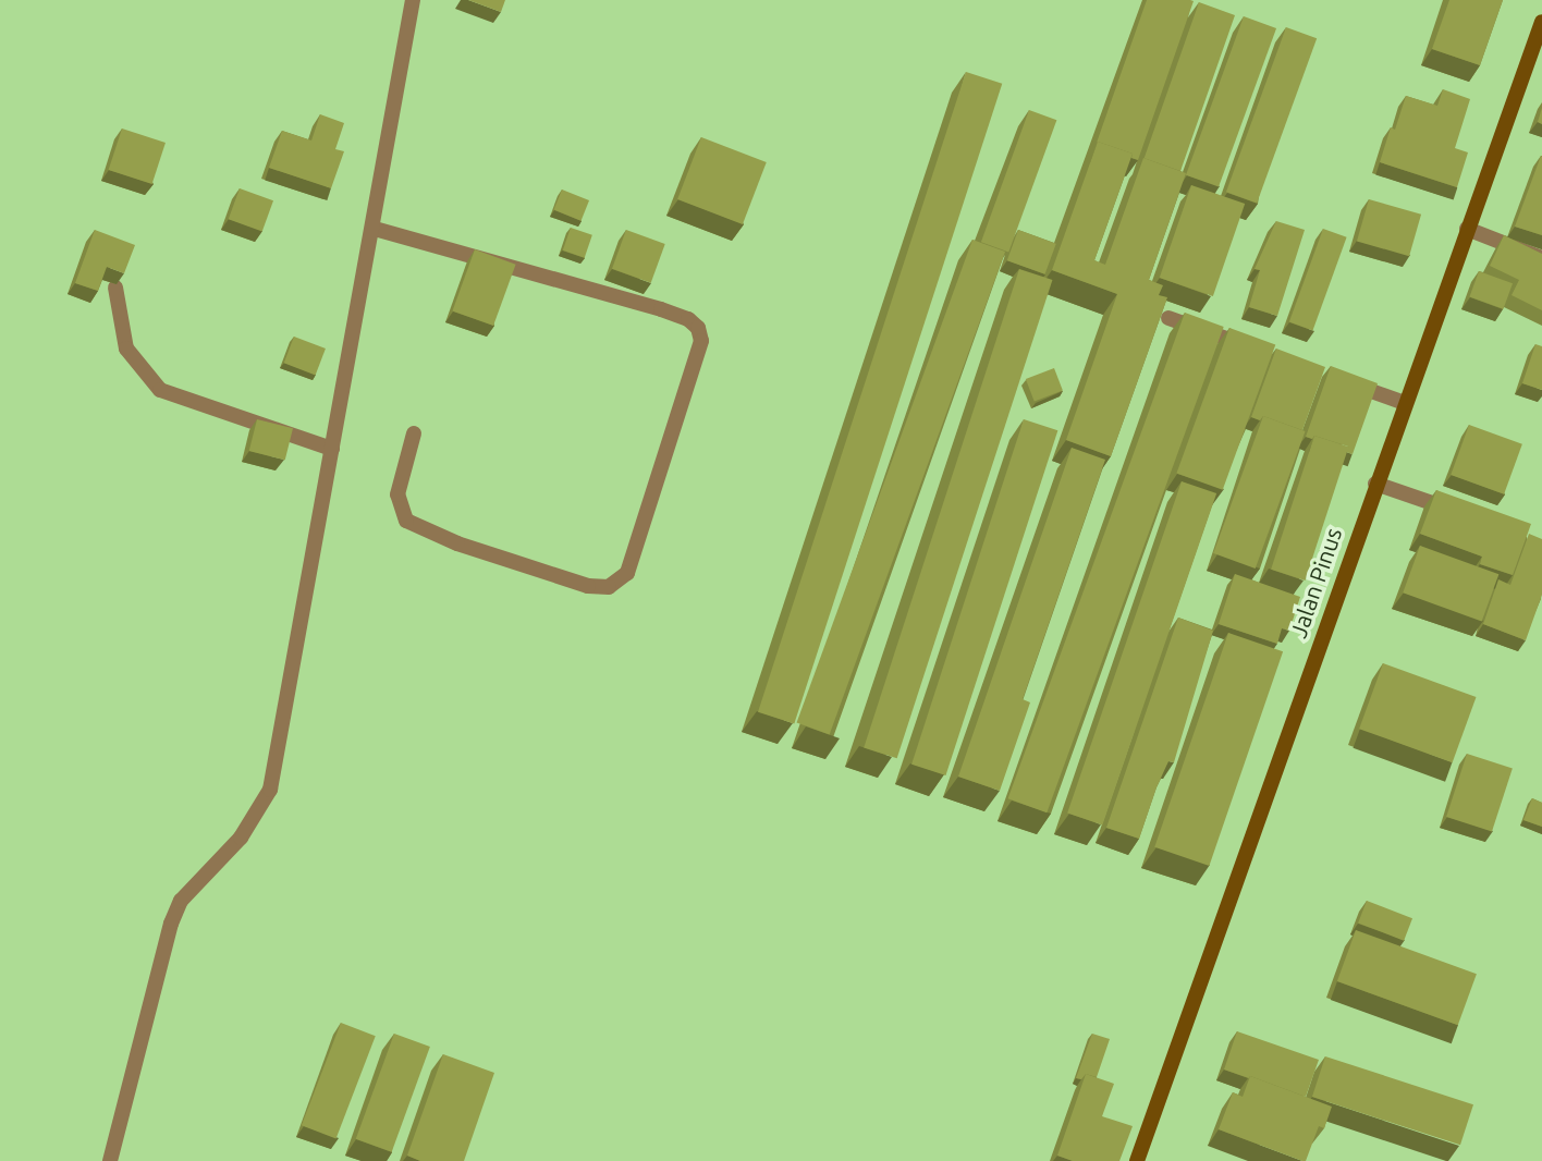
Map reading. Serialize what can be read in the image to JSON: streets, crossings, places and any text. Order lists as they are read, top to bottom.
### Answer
{
  "streets": {
    "street": ["Jalan Pinus"]
  }
}
